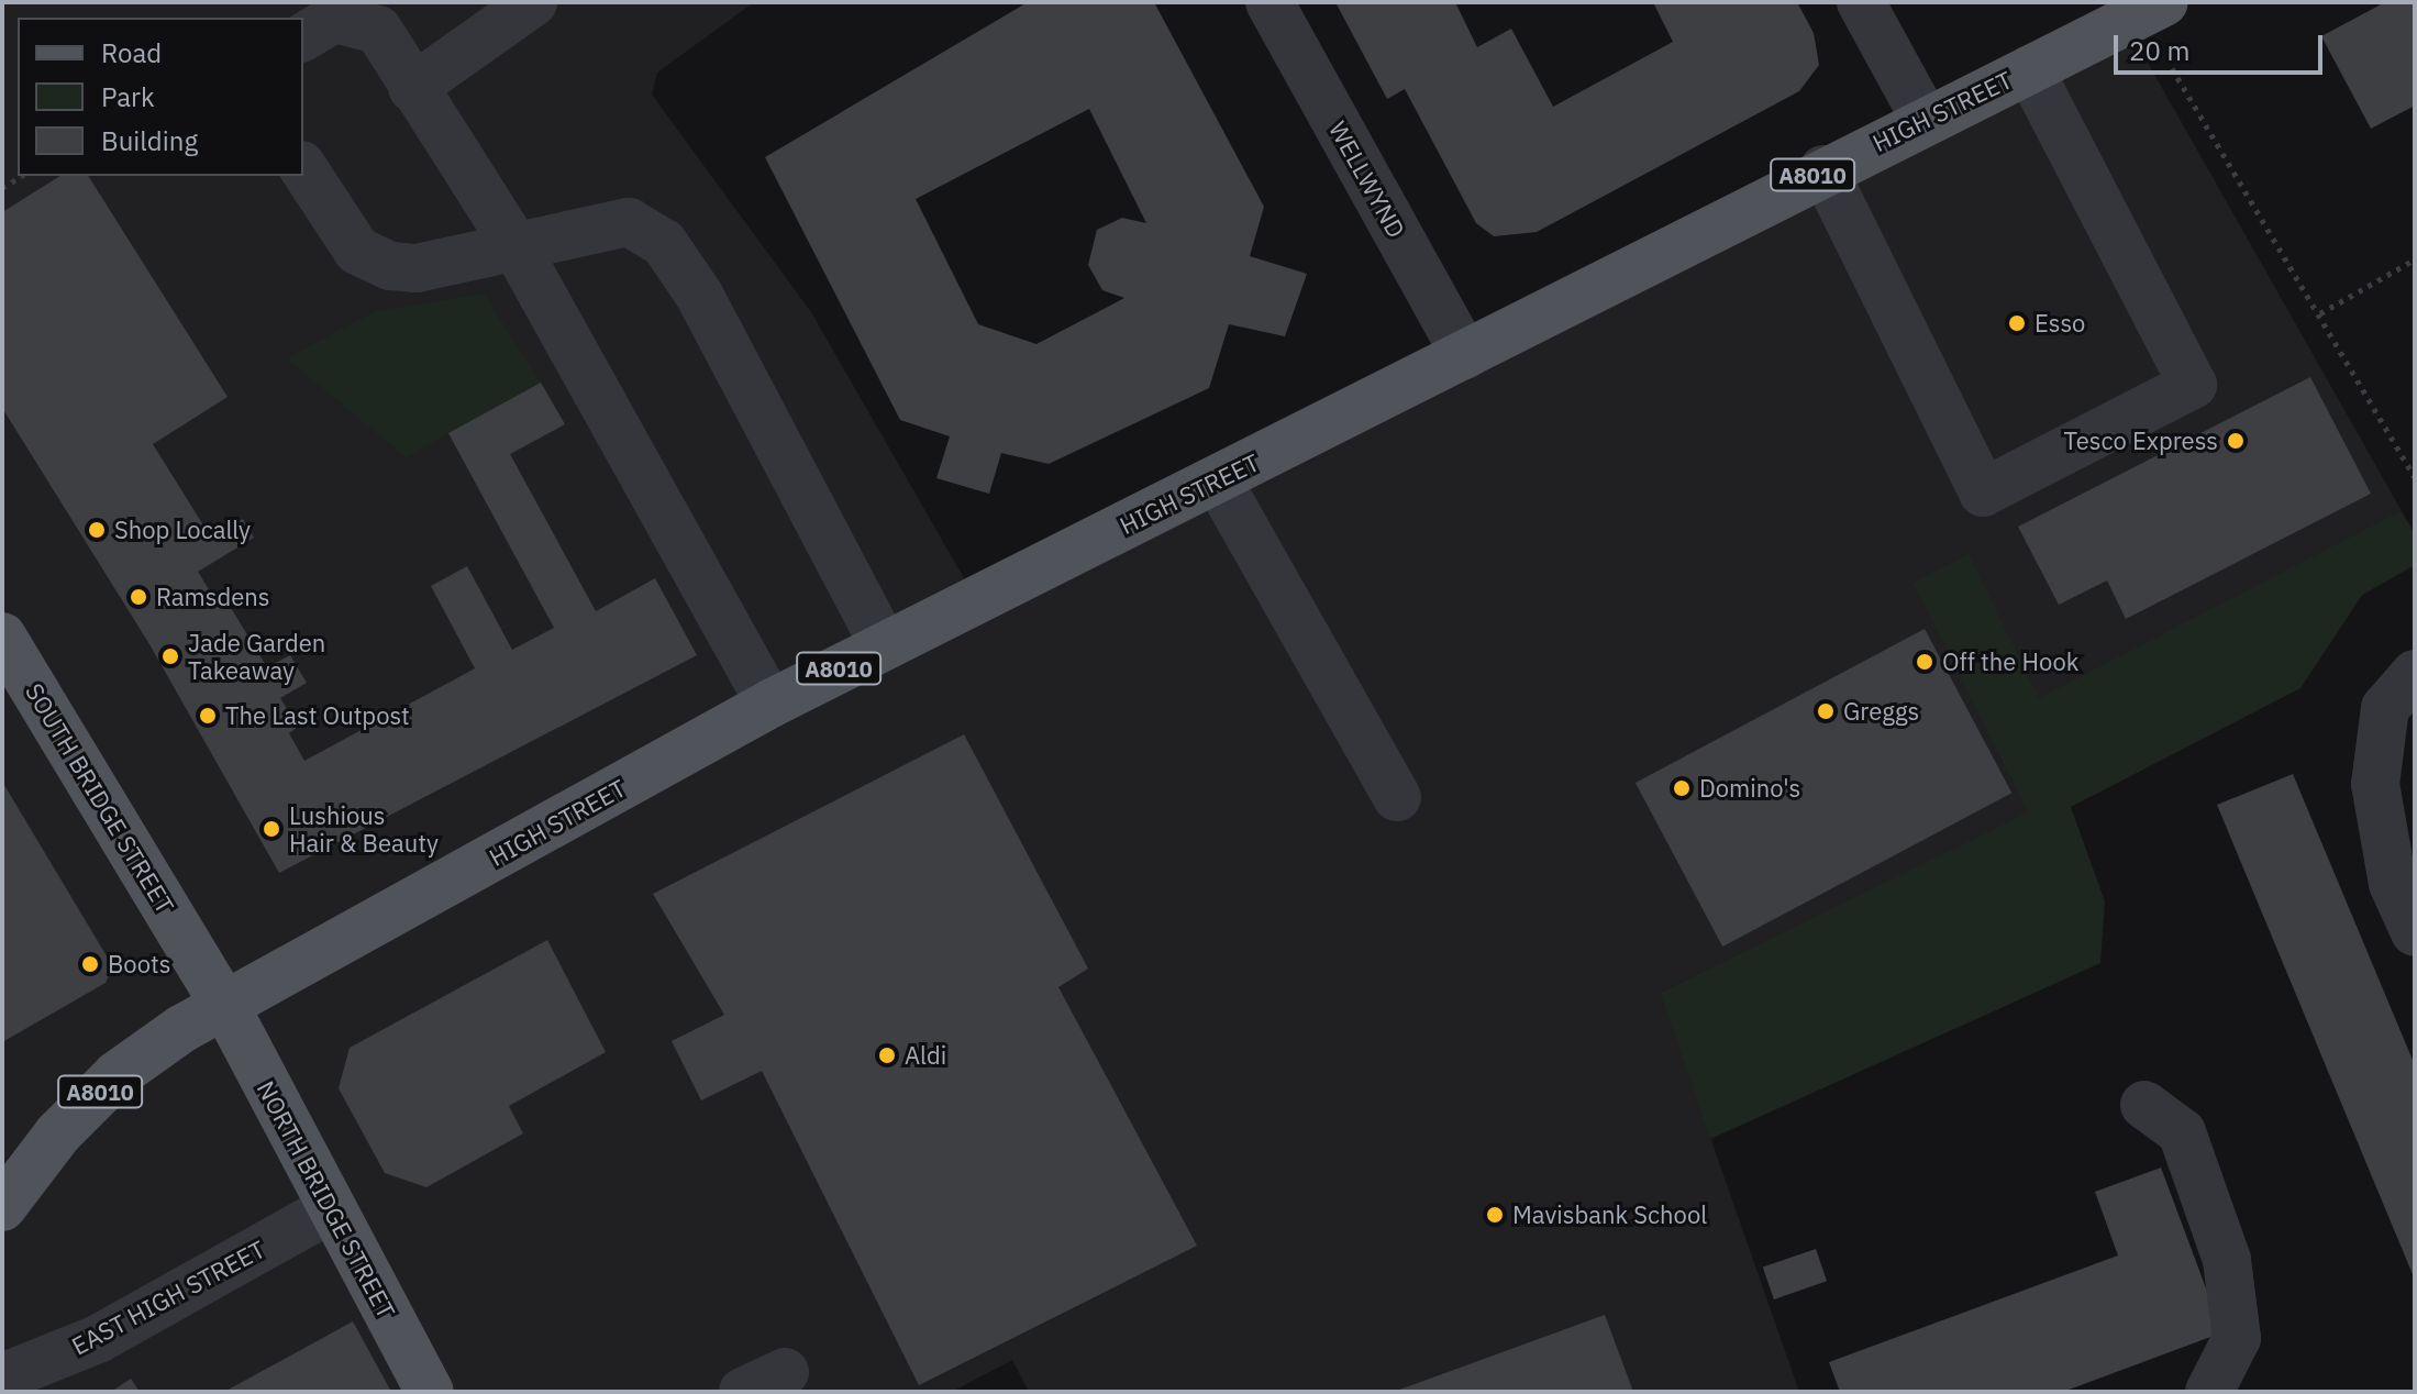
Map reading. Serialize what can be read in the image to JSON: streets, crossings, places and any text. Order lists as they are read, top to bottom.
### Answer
{
  "streets": {
    "main road": [
      "HIGH STREET",
      "A8010",
      "SOUTH BRIDGE STREET",
      "NORTH BRIDGE STREET"
    ],
    "street": ["WELLWYND", "EAST HIGH STREET"]
  },
  "crossings": [
    ["HIGH STREET", "A8010"],
    ["HIGH STREET", "WELLWYND"],
    ["HIGH STREET", "SOUTH BRIDGE STREET"],
    ["HIGH STREET", "NORTH BRIDGE STREET"],
    ["A8010", "SOUTH BRIDGE STREET"],
    ["A8010", "NORTH BRIDGE STREET"],
    ["SOUTH BRIDGE STREET", "NORTH BRIDGE STREET"],
    ["NORTH BRIDGE STREET", "EAST HIGH STREET"]
  ],
  "places": [
    "Esso",
    "Tesco Express",
    "Shop Locally",
    "Ramsdens",
    "Jade Garden Takeaway",
    "Off the Hook",
    "Greggs",
    "The Last Outpost",
    "Domino's",
    "Lushious Hair & Beauty",
    "Boots",
    "Aldi",
    "Mavisbank School"
  ],
  "legend": ["Road", "Park", "Building"],
  "scale_bar": "20 m"
}
